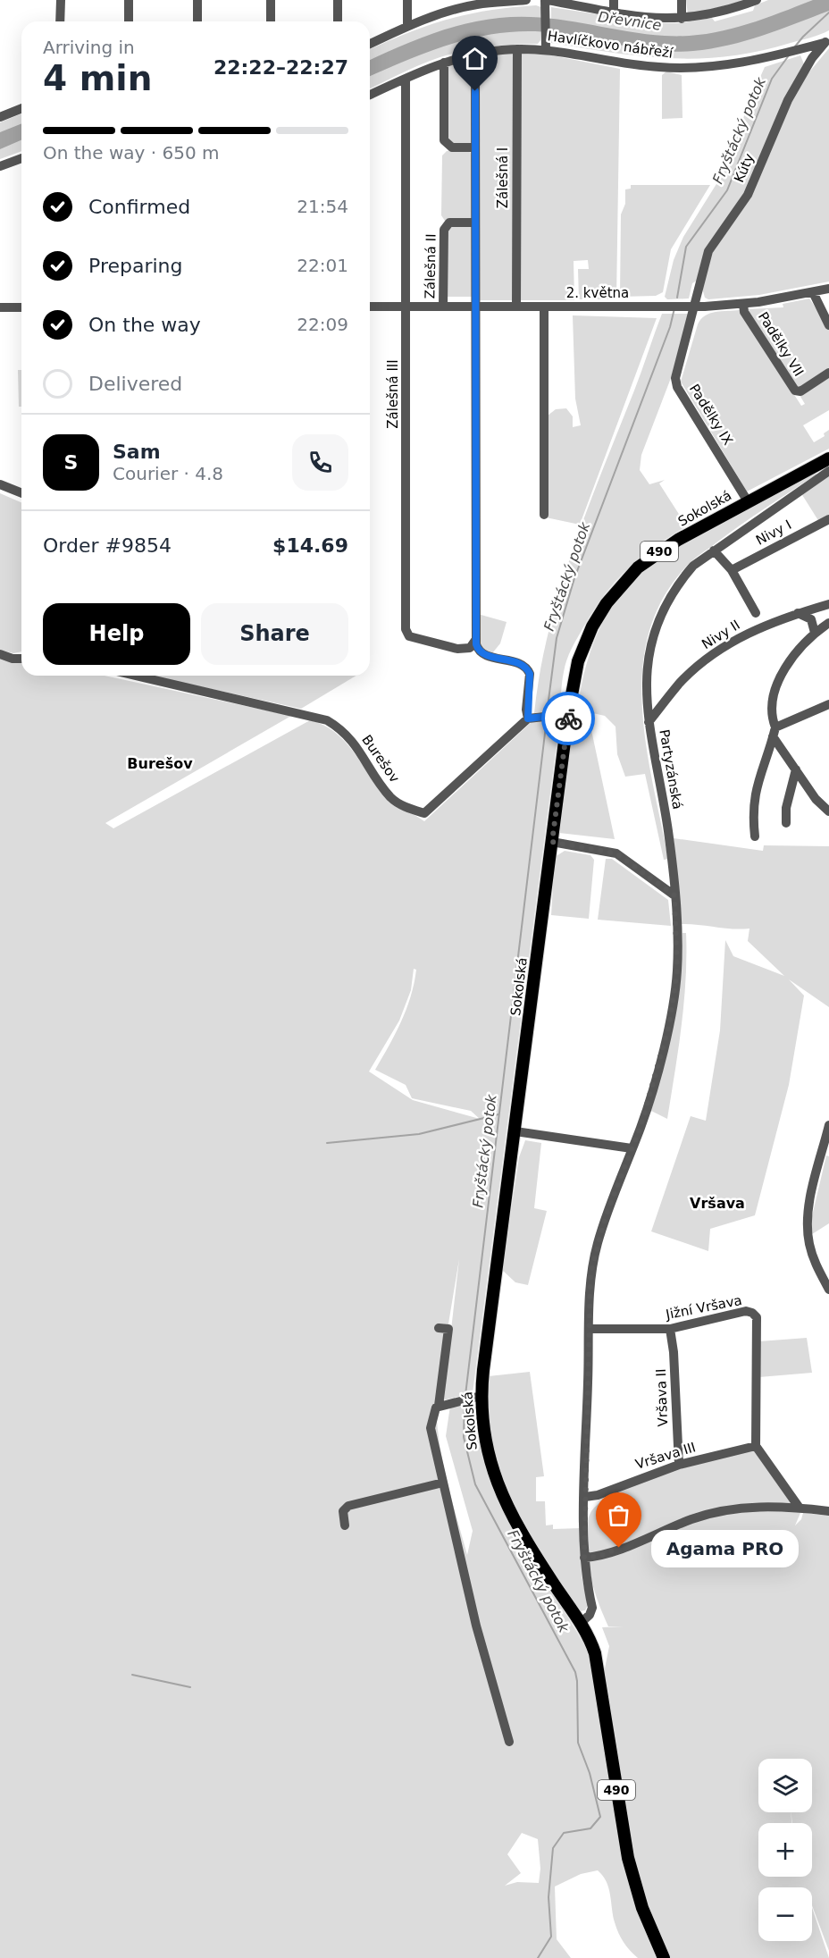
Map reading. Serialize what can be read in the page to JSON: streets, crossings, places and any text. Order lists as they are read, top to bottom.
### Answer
{
  "streets": {
    "main road": ["Sokolská", "490"],
    "street": [
      "Havlíčkovo nábřeží",
      "Kúty",
      "Zálešná I",
      "Zálešná II",
      "2. května",
      "Padělky VII",
      "Zálešná III",
      "Padělky IX",
      "Nivy I",
      "Nivy II",
      "Burešov",
      "Partyzánská",
      "Jižní Vršava",
      "Vršava II",
      "Vršava III"
    ]
  },
  "crossings": [
    ["Havlíčkovo nábřeží", "Kúty"],
    ["Havlíčkovo nábřeží", "Zálešná I"],
    ["Havlíčkovo nábřeží", "Zálešná III"],
    ["Kúty", "2. května"],
    ["Kúty", "Padělky IX"],
    ["Zálešná I", "2. května"],
    ["Zálešná II", "2. května"],
    ["2. května", "Padělky VII"],
    ["2. května", "Zálešná III"],
    ["2. května", "Padělky IX"],
    ["Padělky IX", "Sokolská"],
    ["Sokolská", "490"],
    ["Sokolská", "Partyzánská"],
    ["490", "Partyzánská"],
    ["Nivy II", "Partyzánská"],
    ["Partyzánská", "Jižní Vršava"],
    ["Partyzánská", "Vršava III"],
    ["Jižní Vršava", "Vršava II"],
    ["Jižní Vršava", "Vršava III"],
    ["Vršava II", "Vršava III"]
  ],
  "districts": ["Burešov", "Vršava"],
  "water": ["Dřevnice", "Fryštácký potok"],
  "places": ["Agama PRO"],
  "page": {
    "heading": ["4 min", "Arriving in", "22:22–22:27"],
    "panel": [
      "Sam",
      "Courier · 4.8",
      "Order #9854",
      "$14.69"
    ],
    "bar": "On the way · 650 m",
    "list": [
      ["Confirmed", "21:54"],
      ["Preparing", "22:01"],
      ["On the way", "22:09"],
      "Delivered"
    ],
    "round": "S",
    "buttons": ["Help", "Share"],
    "bubble": "Agama PRO",
    "map_buttons": ["+", "−"]
  }
}
